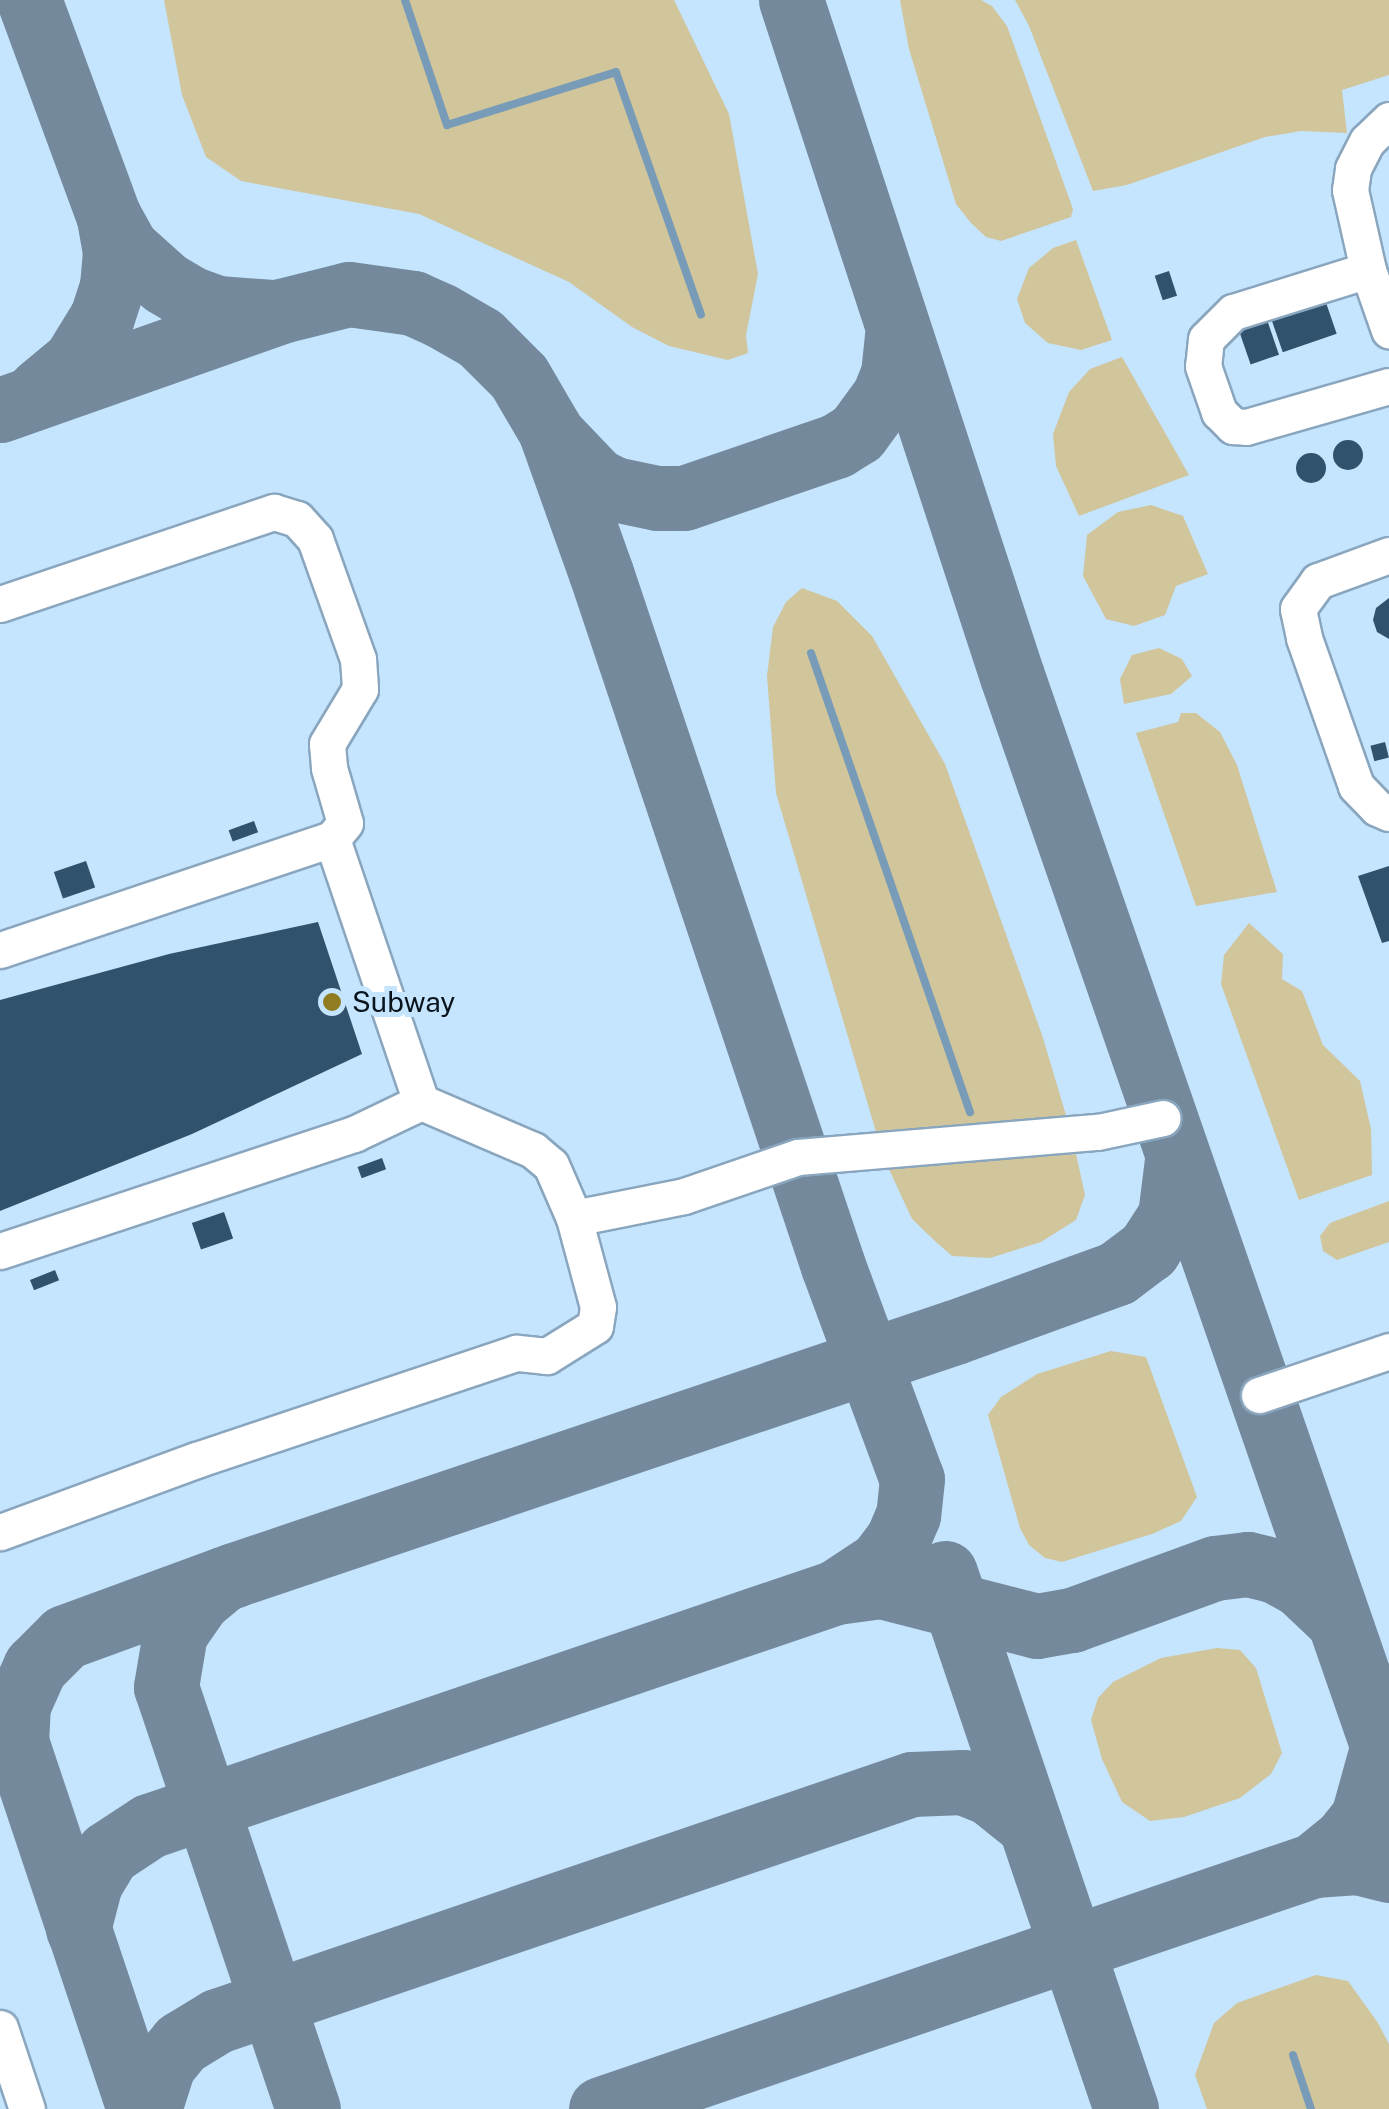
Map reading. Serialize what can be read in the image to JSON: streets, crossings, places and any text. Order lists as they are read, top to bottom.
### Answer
{
  "places": ["Subway"]
}
